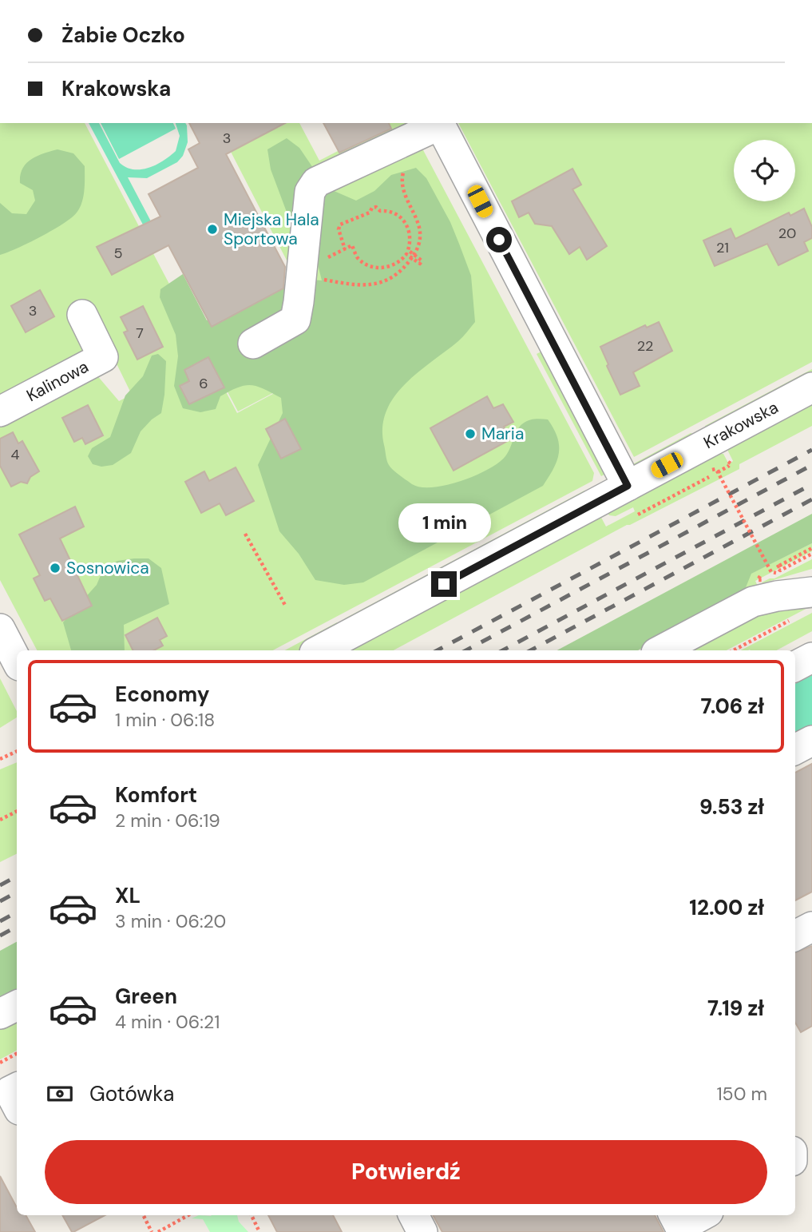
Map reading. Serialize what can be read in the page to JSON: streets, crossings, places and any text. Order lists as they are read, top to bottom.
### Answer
{
  "streets": {
    "street": ["Kalinowa", "Krakowska"]
  },
  "places": ["Miejska Hala Sportowa", "Maria", "Sosnowica"],
  "house_numbers": [
    "3",
    "20",
    "21",
    "5",
    "3",
    "7",
    "22",
    "6",
    "4"
  ],
  "page": {
    "banner": ["Żabie Oczko", "Krakowska"],
    "bubble": "1 min",
    "list": [
      {
        "name": "Economy",
        "note": "1 min · 06:18",
        "value": "7.06 zł"
      },
      {
        "name": "Komfort",
        "note": "2 min · 06:19",
        "value": "9.53 zł"
      },
      {
        "name": "XL",
        "note": "3 min · 06:20",
        "value": "12.00 zł"
      },
      {
        "name": "Green",
        "note": "4 min · 06:21",
        "value": "7.19 zł"
      }
    ],
    "pay": ["Gotówka", "150 m"],
    "buttons": "Potwierdź"
  }
}
